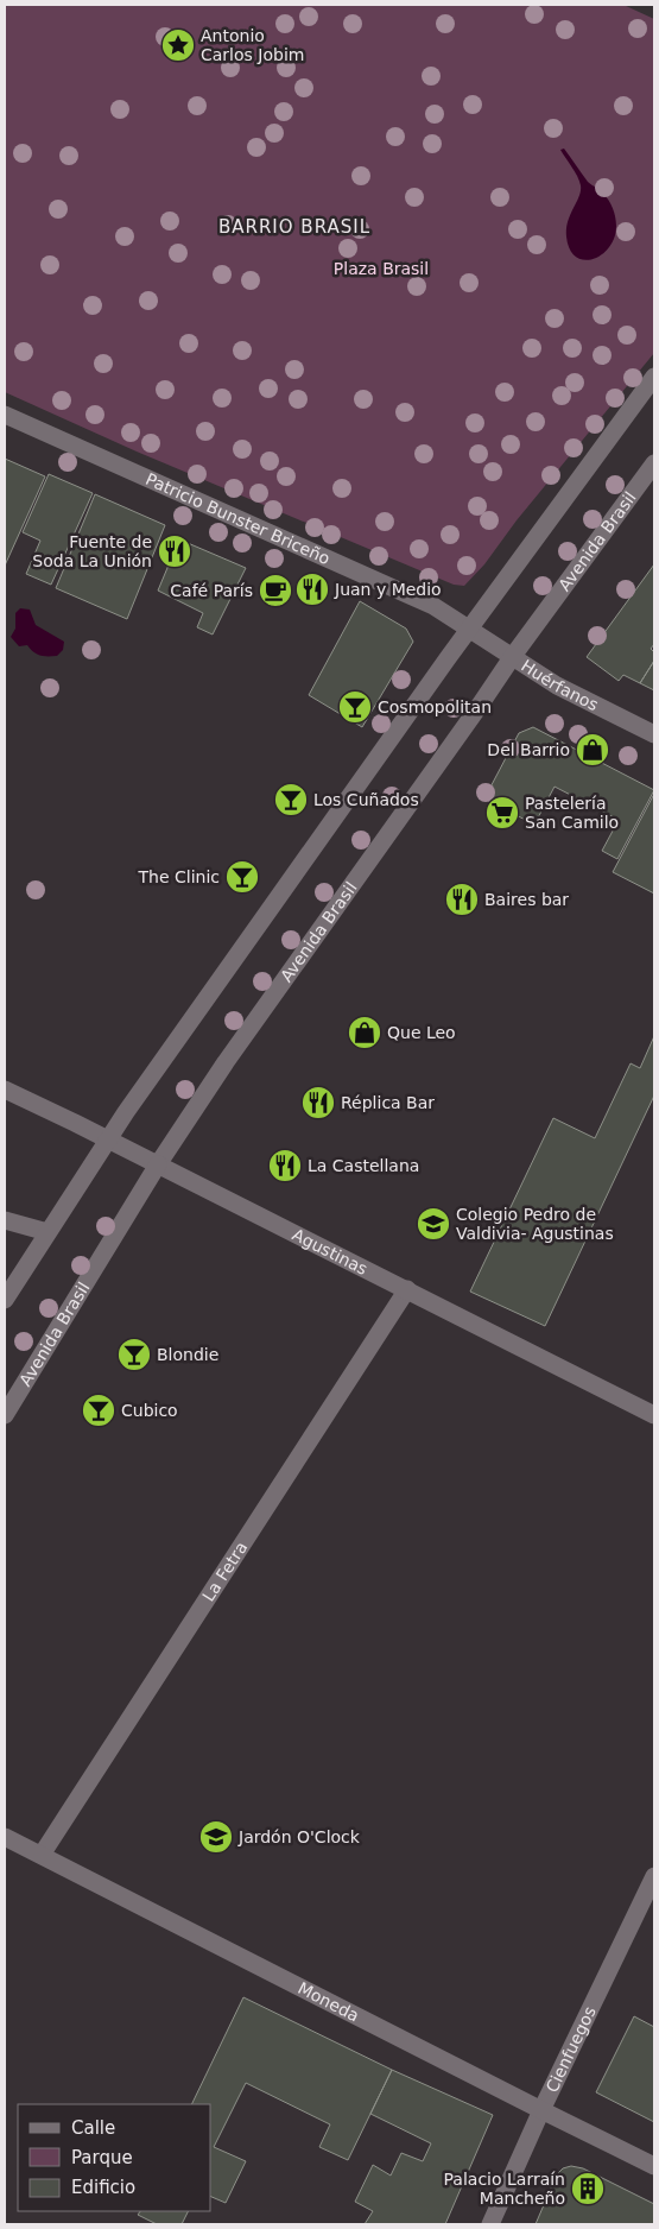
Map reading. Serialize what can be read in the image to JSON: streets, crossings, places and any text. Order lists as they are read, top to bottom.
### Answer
{
  "streets": {
    "street": [
      "Patricio Bunster Briceño",
      "Avenida Brasil",
      "Huérfanos",
      "Agustinas",
      "La Fetra",
      "Moneda",
      "Cienfuegos"
    ]
  },
  "crossings": [
    ["Patricio Bunster Briceño", "Huérfanos"],
    ["Avenida Brasil", "Huérfanos"],
    ["Avenida Brasil", "Agustinas"],
    ["Agustinas", "La Fetra"],
    ["La Fetra", "Moneda"],
    ["Moneda", "Cienfuegos"]
  ],
  "districts": ["BARRIO BRASIL"],
  "parks": ["Plaza Brasil"],
  "places": {
    "place": ["Antonio Carlos Jobim"],
    "restaurant": [
      "Fuente de Soda La Unión",
      "Juan y Medio",
      "Baires bar",
      "Réplica Bar",
      "La Castellana"
    ],
    "cafe": ["Café París"],
    "bar": [
      "Cosmopolitan",
      "Los Cuñados",
      "The Clinic",
      "Blondie",
      "Cubico"
    ],
    "shop": ["Del Barrio", "Que Leo"],
    "supermarket": ["Pastelería San Camilo"],
    "school or university": ["Colegio Pedro de Valdivia- Agustinas", "Jardón O'Clock"],
    "building": ["Palacio Larraín Mancheño"]
  },
  "legend": ["Calle", "Parque", "Edificio"]
}
